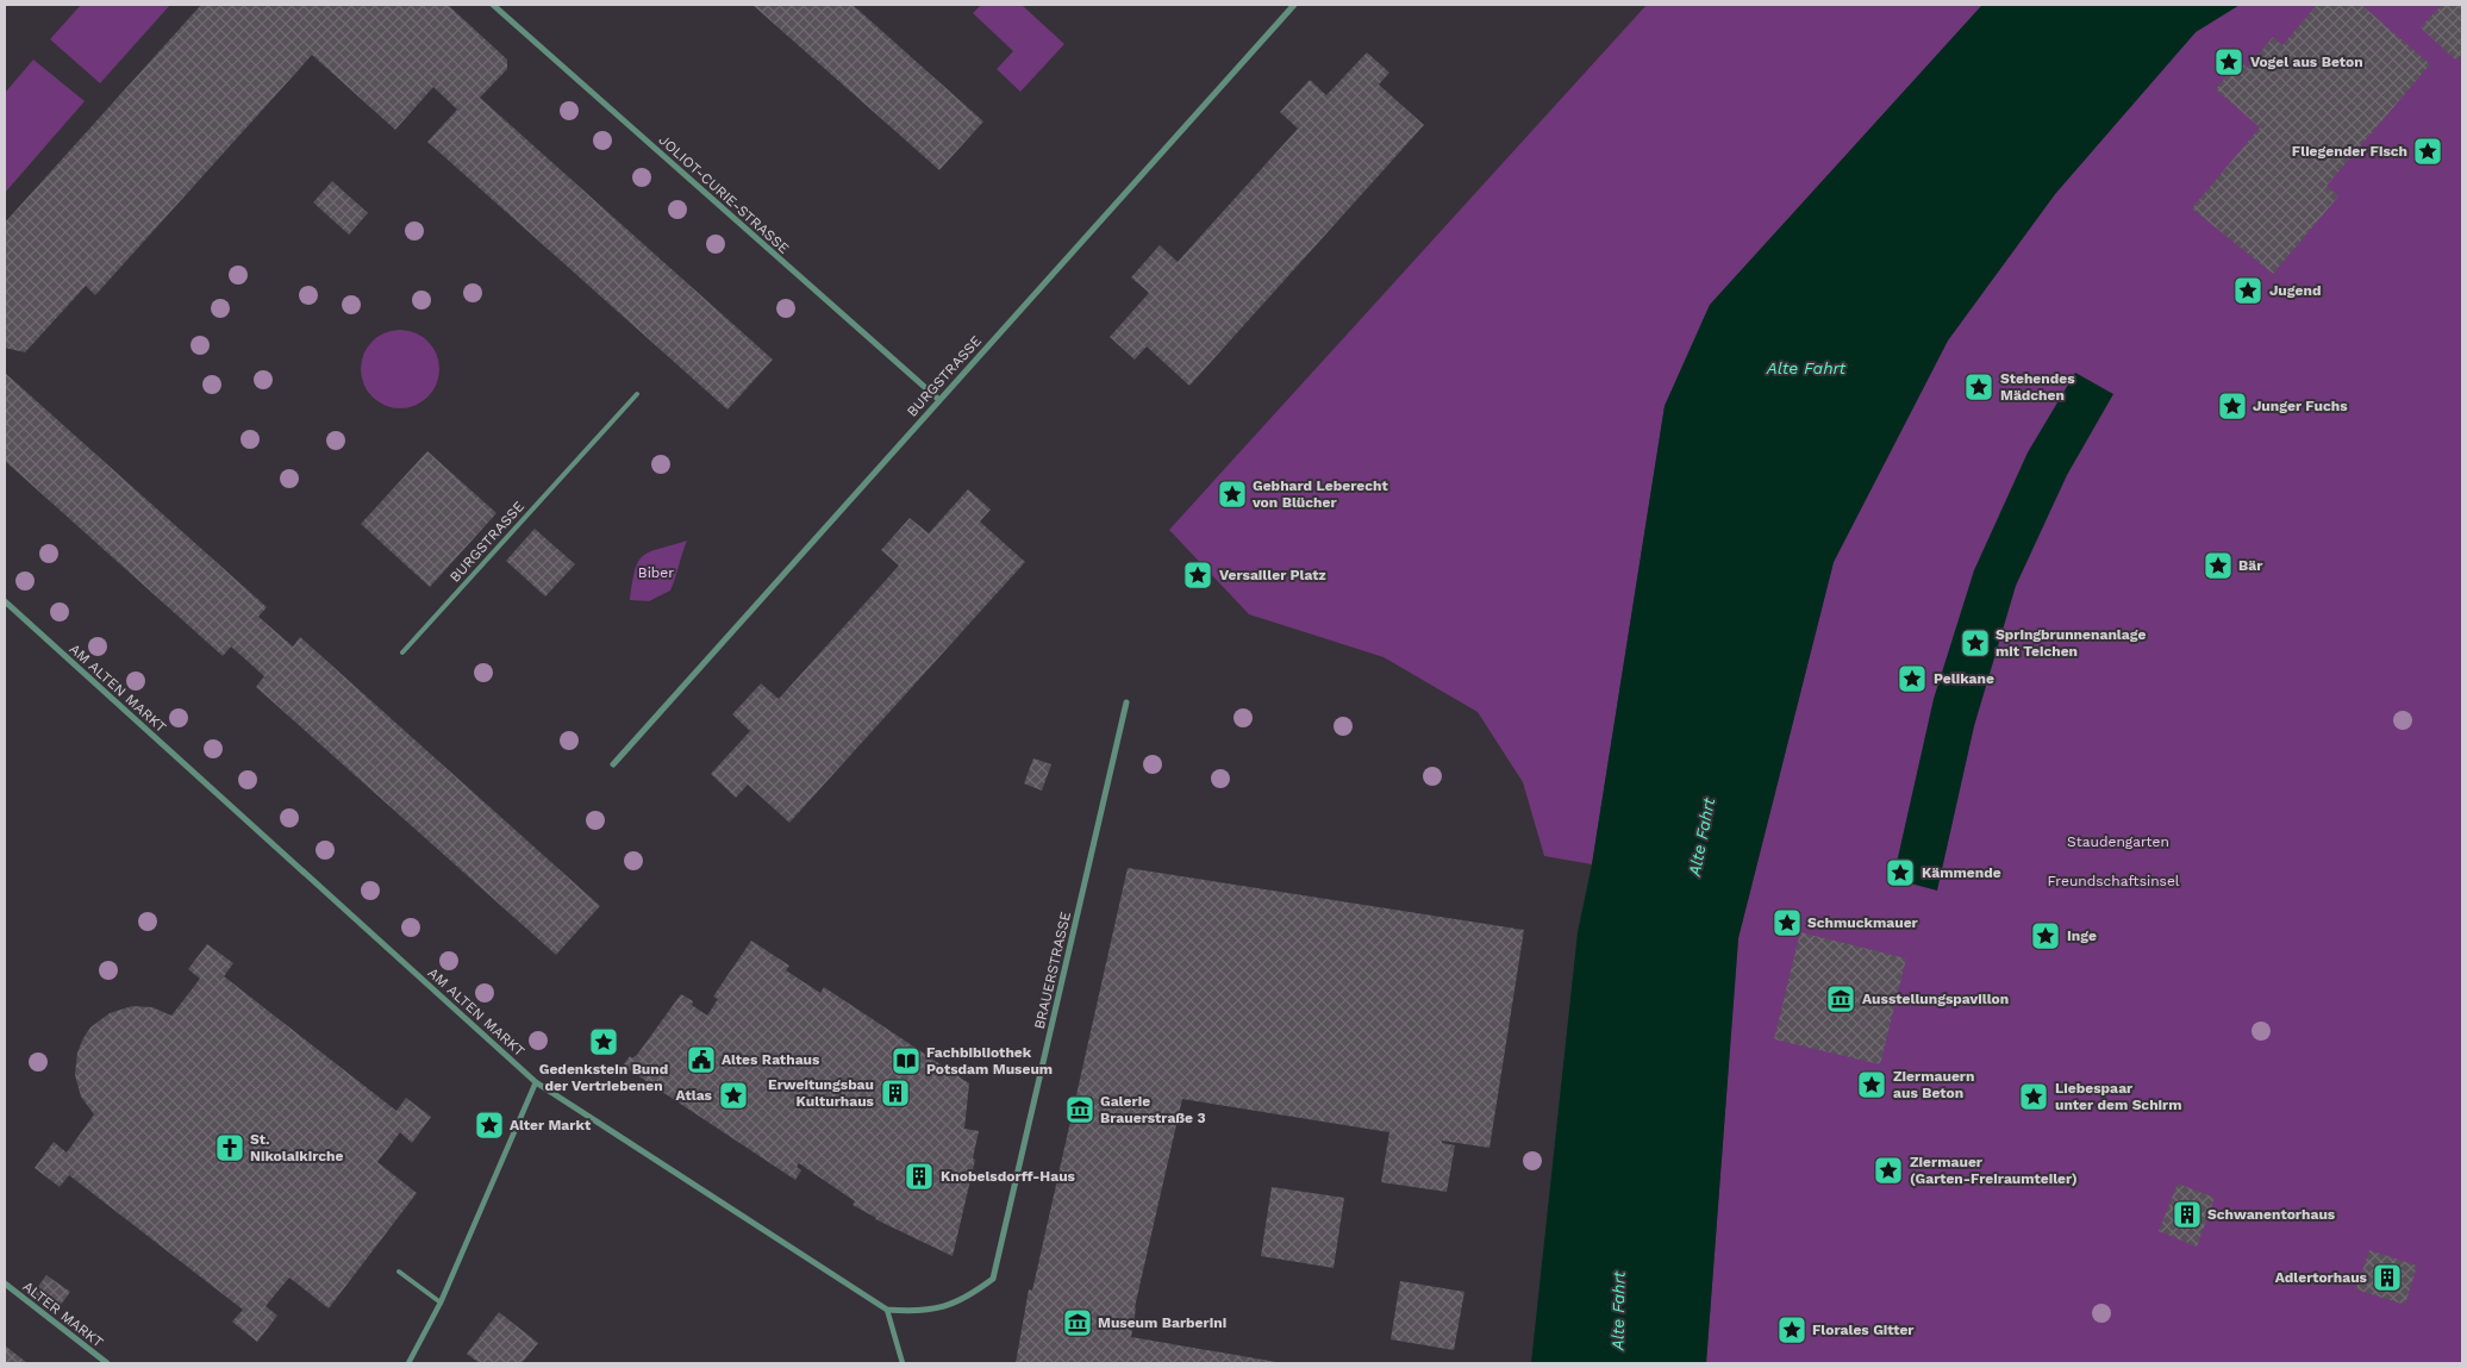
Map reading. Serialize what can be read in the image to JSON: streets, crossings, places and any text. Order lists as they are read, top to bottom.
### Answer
{
  "streets": {
    "street": [
      "JOLIOT-CURIE-STRASSE",
      "BURGSTRASSE",
      "AM ALTEN MARKT",
      "BRAUERSTRASSE",
      "ALTER MARKT"
    ]
  },
  "crossings": [
    ["JOLIOT-CURIE-STRASSE", "BURGSTRASSE"],
    ["AM ALTEN MARKT", "BRAUERSTRASSE"]
  ],
  "water": ["Alte Fahrt"],
  "parks": ["Biber", "Staudengarten", "Freundschaftsinsel"],
  "places": {
    "place": [
      "Vogel aus Beton",
      "Fliegender Fisch",
      "Jugend",
      "Stehendes Mädchen",
      "Junger Fuchs",
      "Gebhard Leberecht von Blücher",
      "Bär",
      "Versailler Platz",
      "Springbrunnenanlage mit Teichen",
      "Pelikane",
      "Kämmende",
      "Schmuckmauer",
      "Inge",
      "Gedenkstein Bund der Vertriebenen",
      "Ziermauern aus Beton",
      "Atlas",
      "Liebespaar unter dem Schirm",
      "Alter Markt",
      "Ziermauer (Garten-Freiraumteiler)",
      "Florales Gitter"
    ],
    "museum": ["Ausstellungspavillon", "Galerie Brauerstraße 3", "Museum Barberini"],
    "public building": ["Altes Rathaus"],
    "library": ["Fachbibliothek Potsdam Museum"],
    "building": [
      "Erweitungsbau Kulturhaus",
      "Knobelsdorff-Haus",
      "Schwanentorhaus",
      "Adlertorhaus"
    ],
    "church": ["St. Nikolaikirche"]
  }
}
